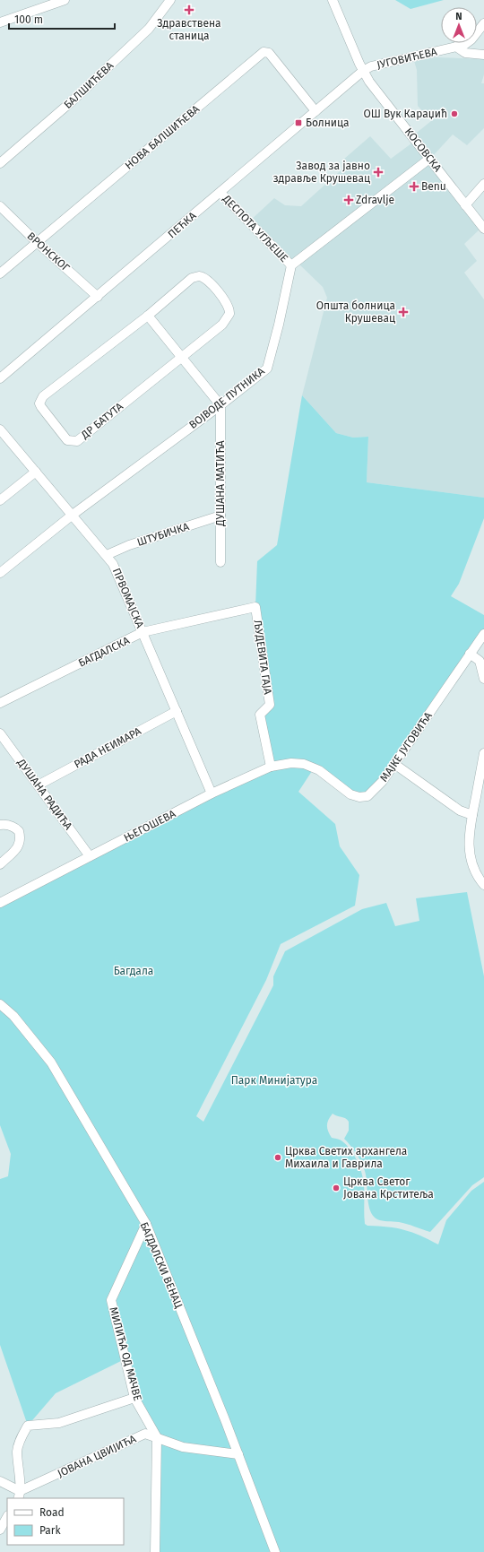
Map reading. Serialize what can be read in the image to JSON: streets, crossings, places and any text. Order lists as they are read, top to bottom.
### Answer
{
  "streets": {
    "street": [
      "ЈУГОВИЋЕВА",
      "БАЛШИЋЕВА",
      "НОВА БАЛШИЋЕВА",
      "КОСОВСКА",
      "ПЕЋКА",
      "ДЕСПОТА УГЉЕШЕ",
      "ВРОНСКОГ",
      "ВОЈВОДЕ ПУТНИКА",
      "ДР БАТУТА",
      "ДУШАНА МАТИЋА",
      "ШТУБИЧКА",
      "ПРВОМАЈСКА",
      "БАГДАЛСКА",
      "ЉУДЕВИТА ГАЈА",
      "МАЈКЕ ЈУГОВИЋА",
      "РАДА НЕИМАРА",
      "ДУШАНА РАДИЋА",
      "ЊЕГОШЕВА",
      "БАГДАЛСКИ ВЕНАЦ",
      "МИЛИЋА ОД МАЧВЕ",
      "ЈОВАНА ЦВИЈИЋА"
    ]
  },
  "crossings": [
    ["ЈУГОВИЋЕВА", "КОСОВСКА"],
    ["ЈУГОВИЋЕВА", "ПЕЋКА"],
    ["НОВА БАЛШИЋЕВА", "ПЕЋКА"],
    ["НОВА БАЛШИЋЕВА", "ВРОНСКОГ"],
    ["КОСОВСКА", "ПЕЋКА"],
    ["ПЕЋКА", "ДЕСПОТА УГЉЕШЕ"],
    ["ПЕЋКА", "ВРОНСКОГ"],
    ["ДЕСПОТА УГЉЕШЕ", "ВОЈВОДЕ ПУТНИКА"],
    ["ВОЈВОДЕ ПУТНИКА", "ДУШАНА МАТИЋА"],
    ["ВОЈВОДЕ ПУТНИКА", "ПРВОМАЈСКА"],
    ["ДУШАНА МАТИЋА", "ШТУБИЧКА"],
    ["ШТУБИЧКА", "ПРВОМАЈСКА"],
    ["ПРВОМАЈСКА", "БАГДАЛСКА"],
    ["ПРВОМАЈСКА", "РАДА НЕИМАРА"],
    ["ПРВОМАЈСКА", "ЊЕГОШЕВА"],
    ["БАГДАЛСКА", "ЉУДЕВИТА ГАЈА"],
    ["ЉУДЕВИТА ГАЈА", "ЊЕГОШЕВА"],
    ["МАЈКЕ ЈУГОВИЋА", "ЊЕГОШЕВА"],
    ["РАДА НЕИМАРА", "ДУШАНА РАДИЋА"],
    ["ДУШАНА РАДИЋА", "ЊЕГОШЕВА"],
    ["БАГДАЛСКИ ВЕНАЦ", "МИЛИЋА ОД МАЧВЕ"],
    ["БАГДАЛСКИ ВЕНАЦ", "ЈОВАНА ЦВИЈИЋА"],
    ["МИЛИЋА ОД МАЧВЕ", "ЈОВАНА ЦВИЈИЋА"]
  ],
  "parks": ["Багдала", "Парк Минијатура"],
  "places": {
    "health": [
      "Здравствена станица",
      "Завод за јавно здравље Крушевац",
      "Benu",
      "Zdravlje",
      "Општа болница Крушевац"
    ],
    "other": ["ОШ Вук Караџић", "Црква Светих архангела Михаила и Гаврила", "Црква Светог Јована Крститеља"],
    "transit": ["Болница"]
  },
  "legend": ["Road", "Park"],
  "scale_bar": "100 m",
  "north": "top"
}
